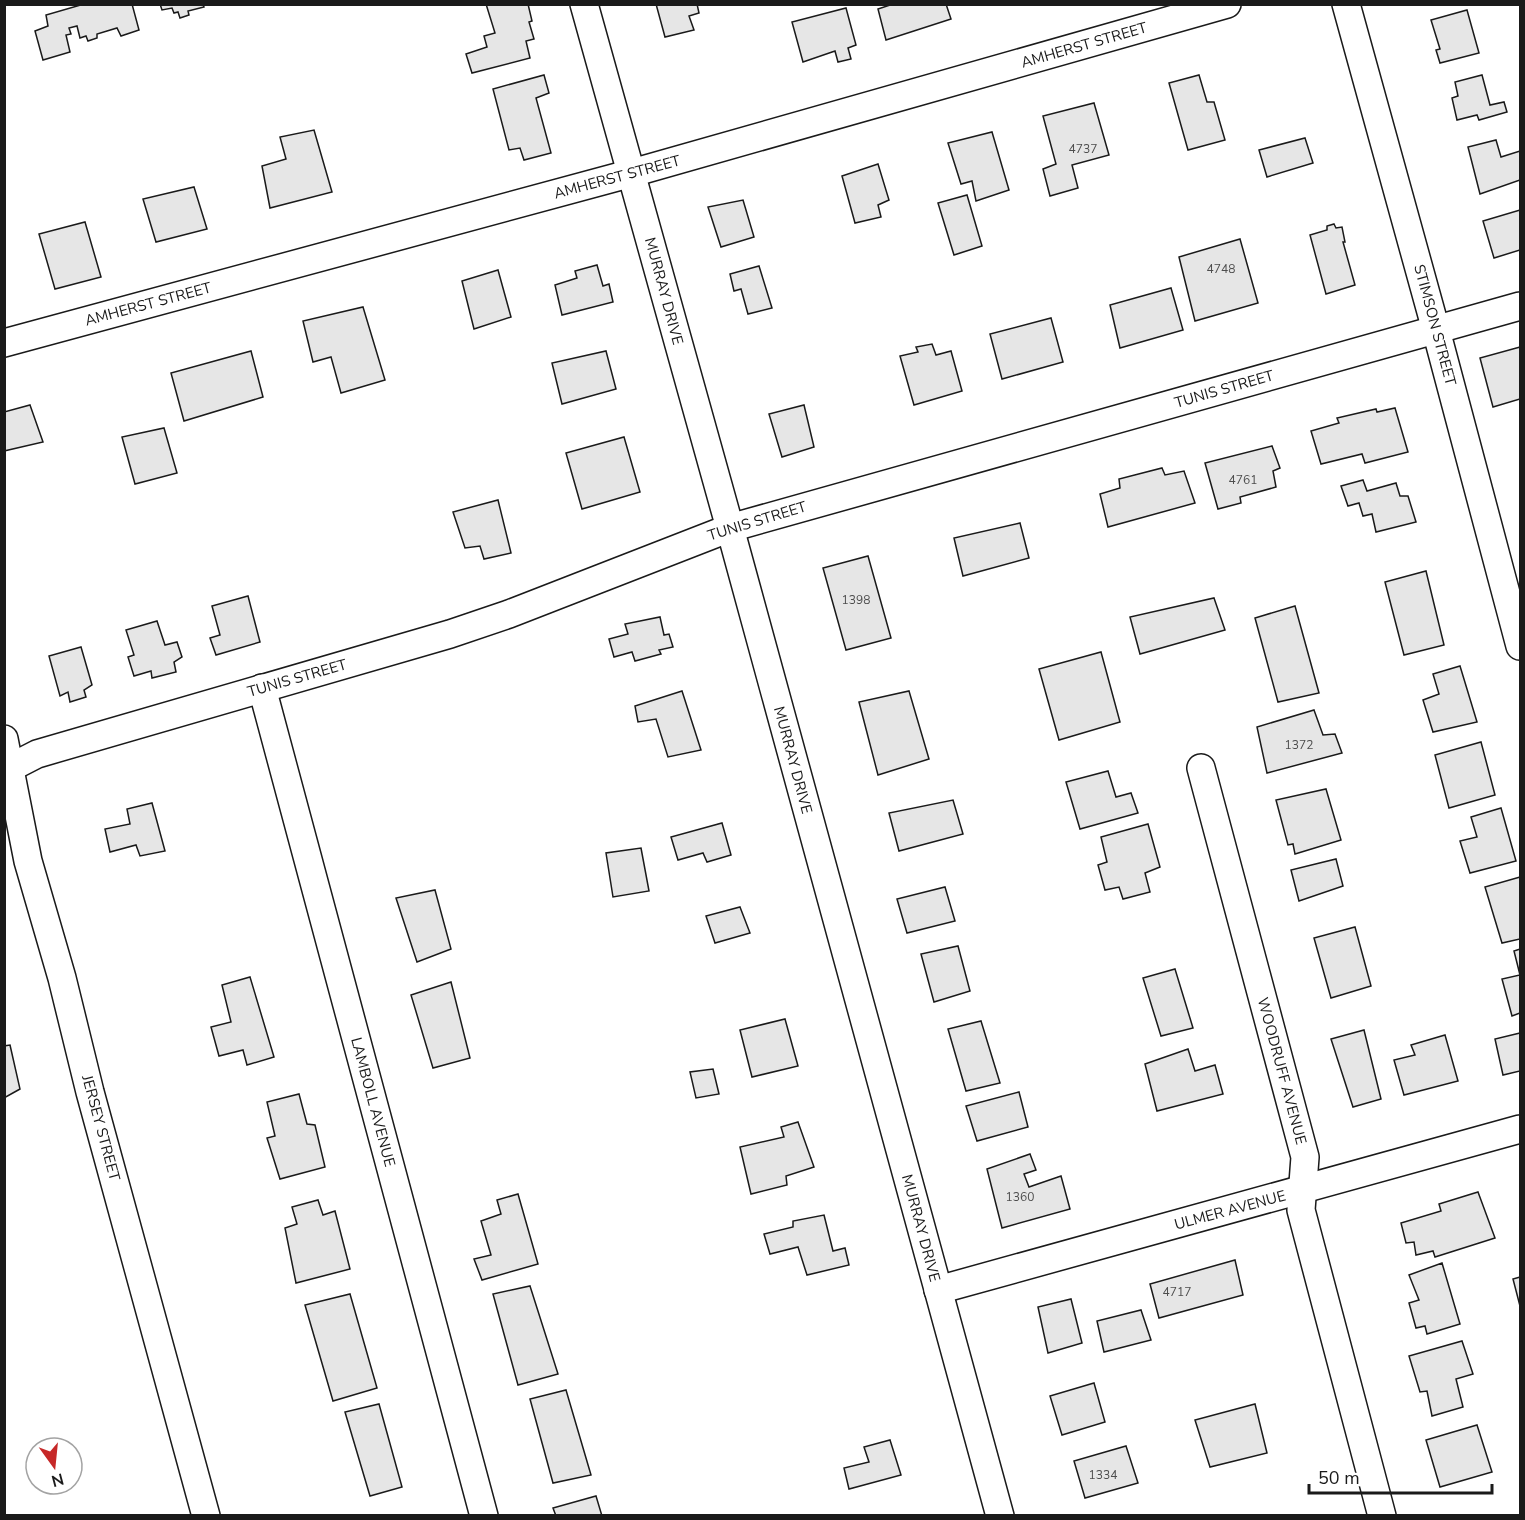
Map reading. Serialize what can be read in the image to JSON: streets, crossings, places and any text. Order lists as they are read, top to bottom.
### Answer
{
  "streets": {
    "street": [
      "AMHERST STREET",
      "MURRAY DRIVE",
      "STIMSON STREET",
      "TUNIS STREET",
      "WOODRUFF AVENUE",
      "LAMBOLL AVENUE",
      "JERSEY STREET",
      "ULMER AVENUE"
    ]
  },
  "crossings": [
    ["AMHERST STREET", "MURRAY DRIVE"],
    ["MURRAY DRIVE", "TUNIS STREET"],
    ["MURRAY DRIVE", "ULMER AVENUE"],
    ["STIMSON STREET", "TUNIS STREET"],
    ["TUNIS STREET", "LAMBOLL AVENUE"],
    ["TUNIS STREET", "JERSEY STREET"],
    ["WOODRUFF AVENUE", "ULMER AVENUE"]
  ],
  "house_numbers": [
    "4737",
    "4748",
    "4761",
    "1398",
    "1372",
    "1360",
    "4717",
    "1334"
  ],
  "scale_bar": "50 m",
  "north": "bottom"
}
